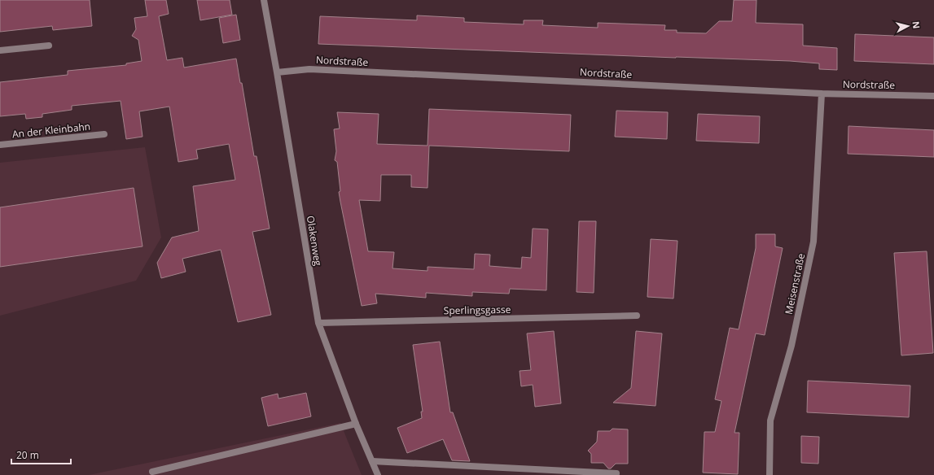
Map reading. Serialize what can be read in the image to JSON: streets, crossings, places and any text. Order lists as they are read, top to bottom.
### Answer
{
  "streets": {
    "street": [
      "Nordstraße",
      "An der Kleinbahn",
      "Olakenweg",
      "Meisenstraße",
      "Sperlingsgasse"
    ]
  },
  "crossings": [
    ["Nordstraße", "Olakenweg"],
    ["Nordstraße", "Meisenstraße"],
    ["Olakenweg", "Sperlingsgasse"]
  ],
  "scale_bar": "20 m",
  "north": "right"
}
